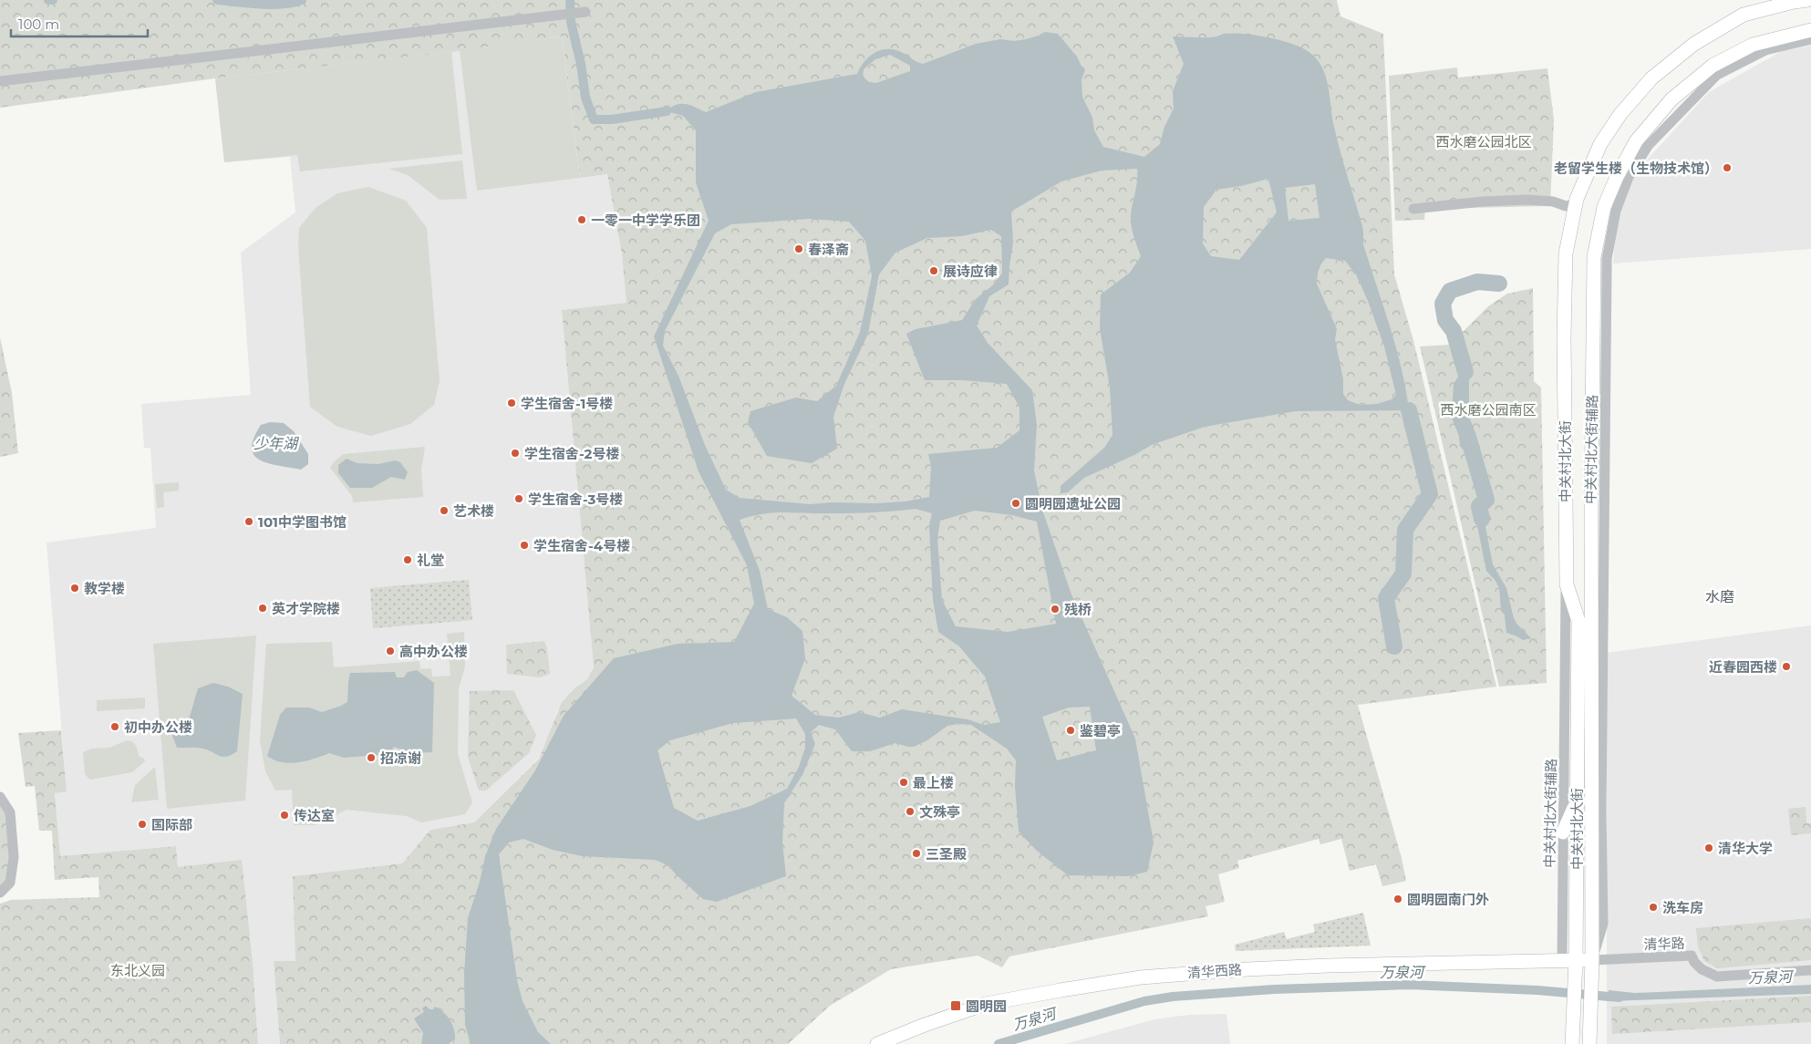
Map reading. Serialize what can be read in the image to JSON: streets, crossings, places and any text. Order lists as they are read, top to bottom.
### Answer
{
  "streets": {
    "main road": ["中关村北大街", "清华西路"],
    "street": ["中关村北大街辅路", "清华路"]
  },
  "crossings": [
    ["中关村北大街辅路", "中关村北大街"],
    ["中关村北大街辅路", "清华路"],
    ["中关村北大街辅路", "清华西路"],
    ["中关村北大街", "清华路"],
    ["中关村北大街", "清华西路"],
    ["清华路", "清华西路"]
  ],
  "districts": ["水磨"],
  "water": ["少年湖", "万泉河"],
  "parks": ["西水磨公园北区", "西水磨公园南区", "东北义园"],
  "places": {
    "other": [
      "老留学生楼（生物技术馆）",
      "一零一中学学乐团",
      "春泽斋",
      "展诗应律",
      "学生宿舍-1号楼",
      "学生宿舍-2号楼",
      "学生宿舍-3号楼",
      "圆明园遗址公园",
      "艺术楼",
      "101中学图书馆",
      "学生宿舍-4号楼",
      "礼堂",
      "教学楼",
      "英才学院楼",
      "残桥",
      "高中办公楼",
      "近春园西楼",
      "初中办公楼",
      "鉴碧亭",
      "招凉谢",
      "最上楼",
      "文殊亭",
      "传达室",
      "国际部",
      "清华大学",
      "三圣殿",
      "圆明园南门外",
      "洗车房"
    ],
    "transit": ["圆明园"]
  },
  "scale_bar": "100 m"
}
